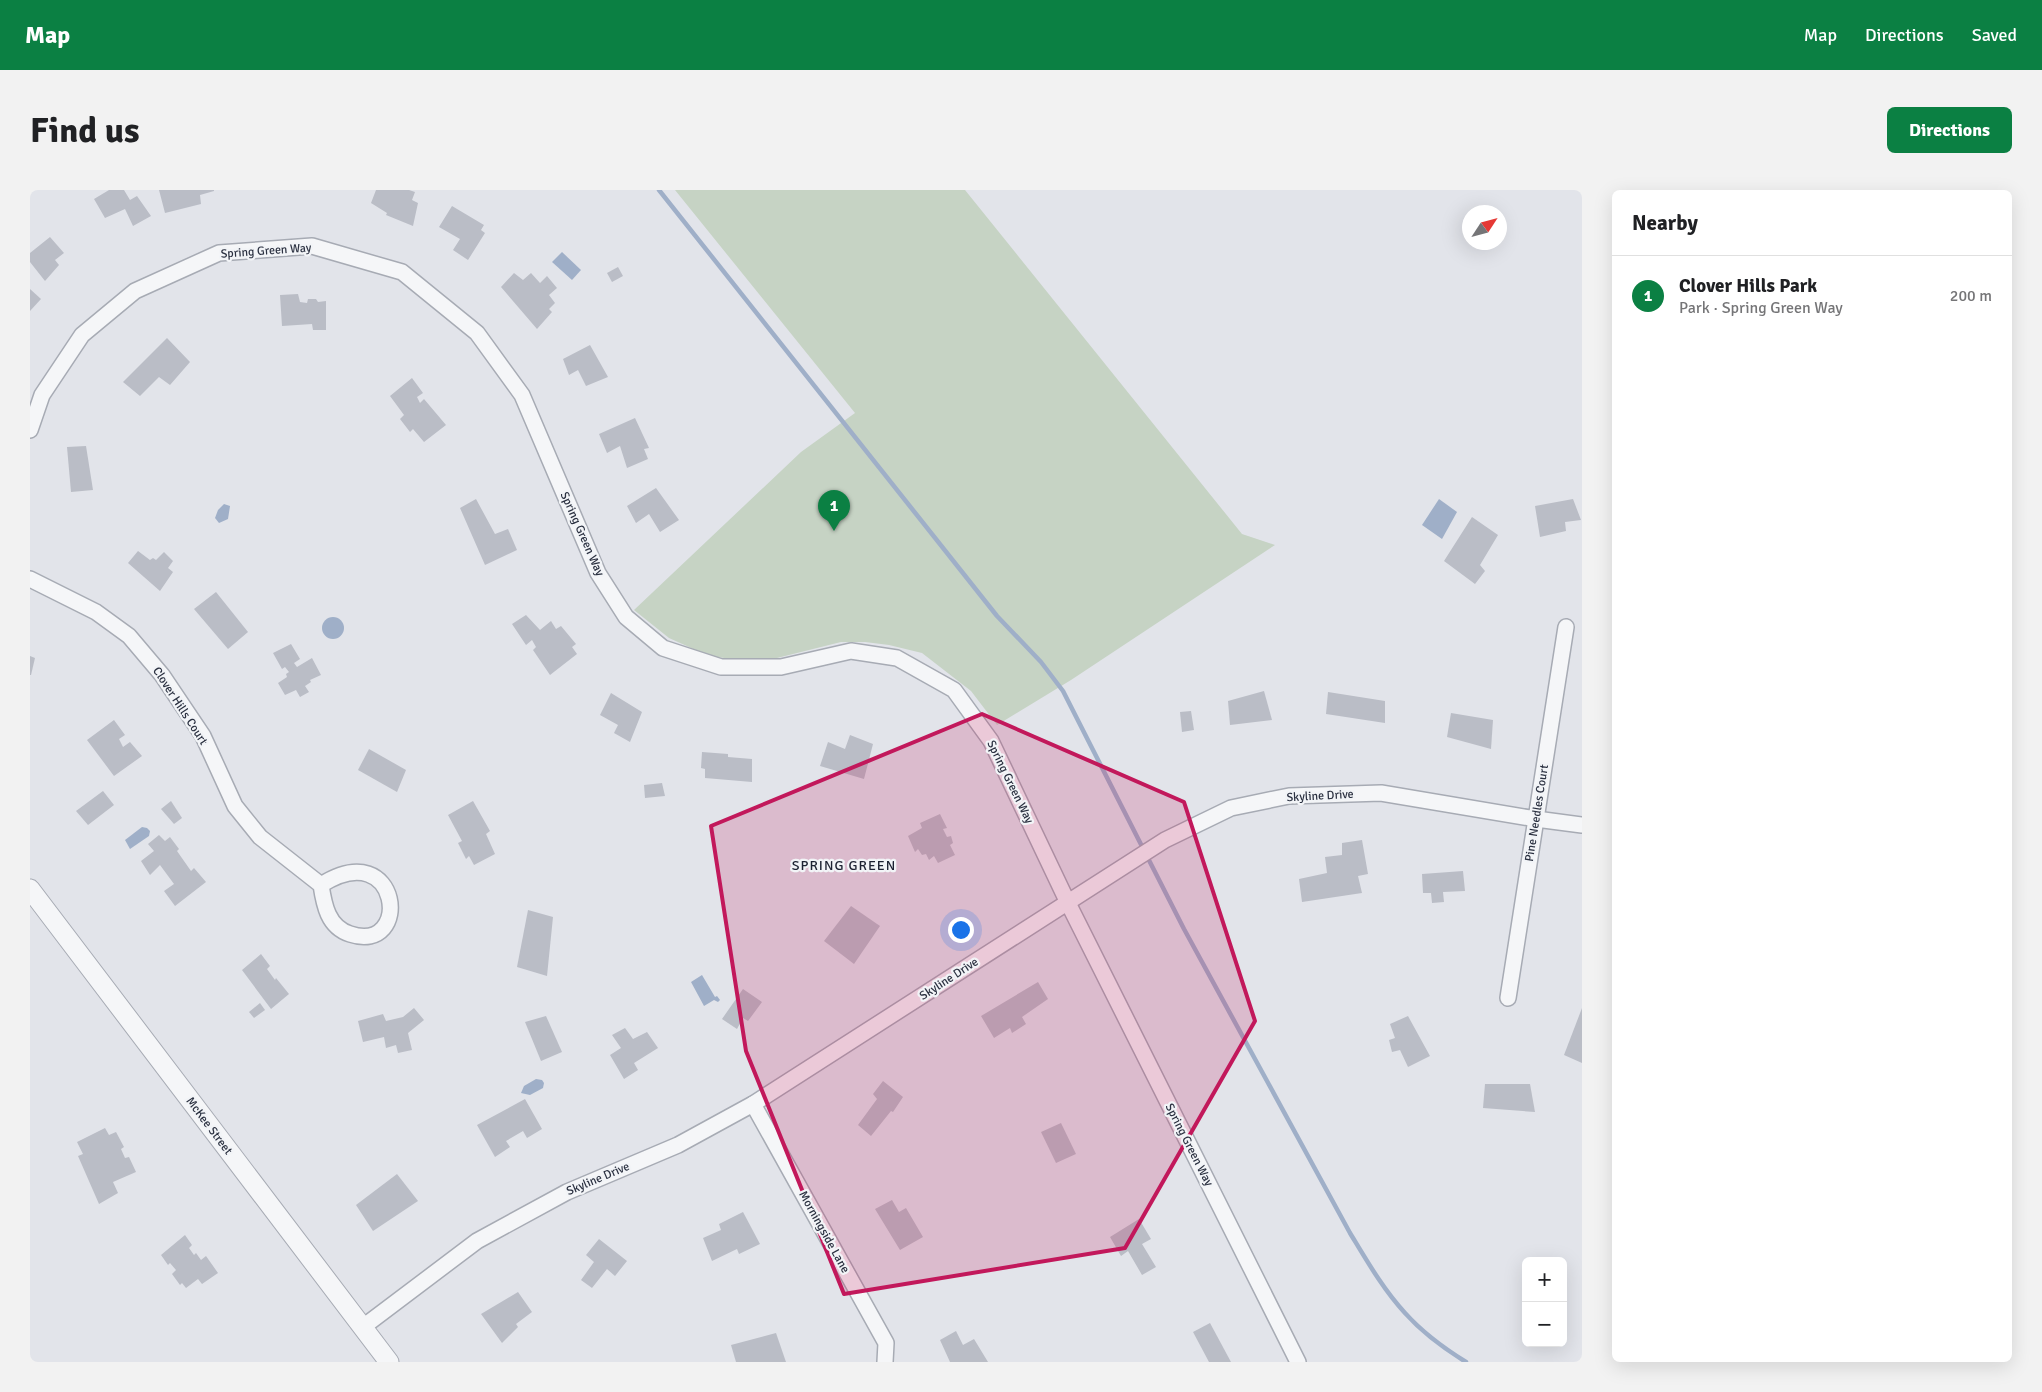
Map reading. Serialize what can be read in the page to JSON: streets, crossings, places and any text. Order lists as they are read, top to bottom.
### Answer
{
  "streets": {
    "street": [
      "Spring Green Way",
      "Clover Hills Court",
      "Skyline Drive",
      "Pine Needles Court",
      "McKee Street",
      "Morningside Lane"
    ]
  },
  "crossings": [
    ["Spring Green Way", "Skyline Drive"],
    ["Skyline Drive", "Pine Needles Court"],
    ["Skyline Drive", "McKee Street"],
    ["Skyline Drive", "Morningside Lane"]
  ],
  "districts": ["SPRING GREEN"],
  "north": "top right",
  "page": {
    "header": "Map",
    "nav": ["Map", "Directions", "Saved"],
    "buttons": "Directions",
    "title": "Find us",
    "heading": "Nearby",
    "list": [
      {
        "mark": "1",
        "name": "Clover Hills Park",
        "note": "Park · Spring Green Way",
        "value": "200 m"
      }
    ],
    "pins": "1",
    "map_buttons": ["+", "−"]
  }
}
